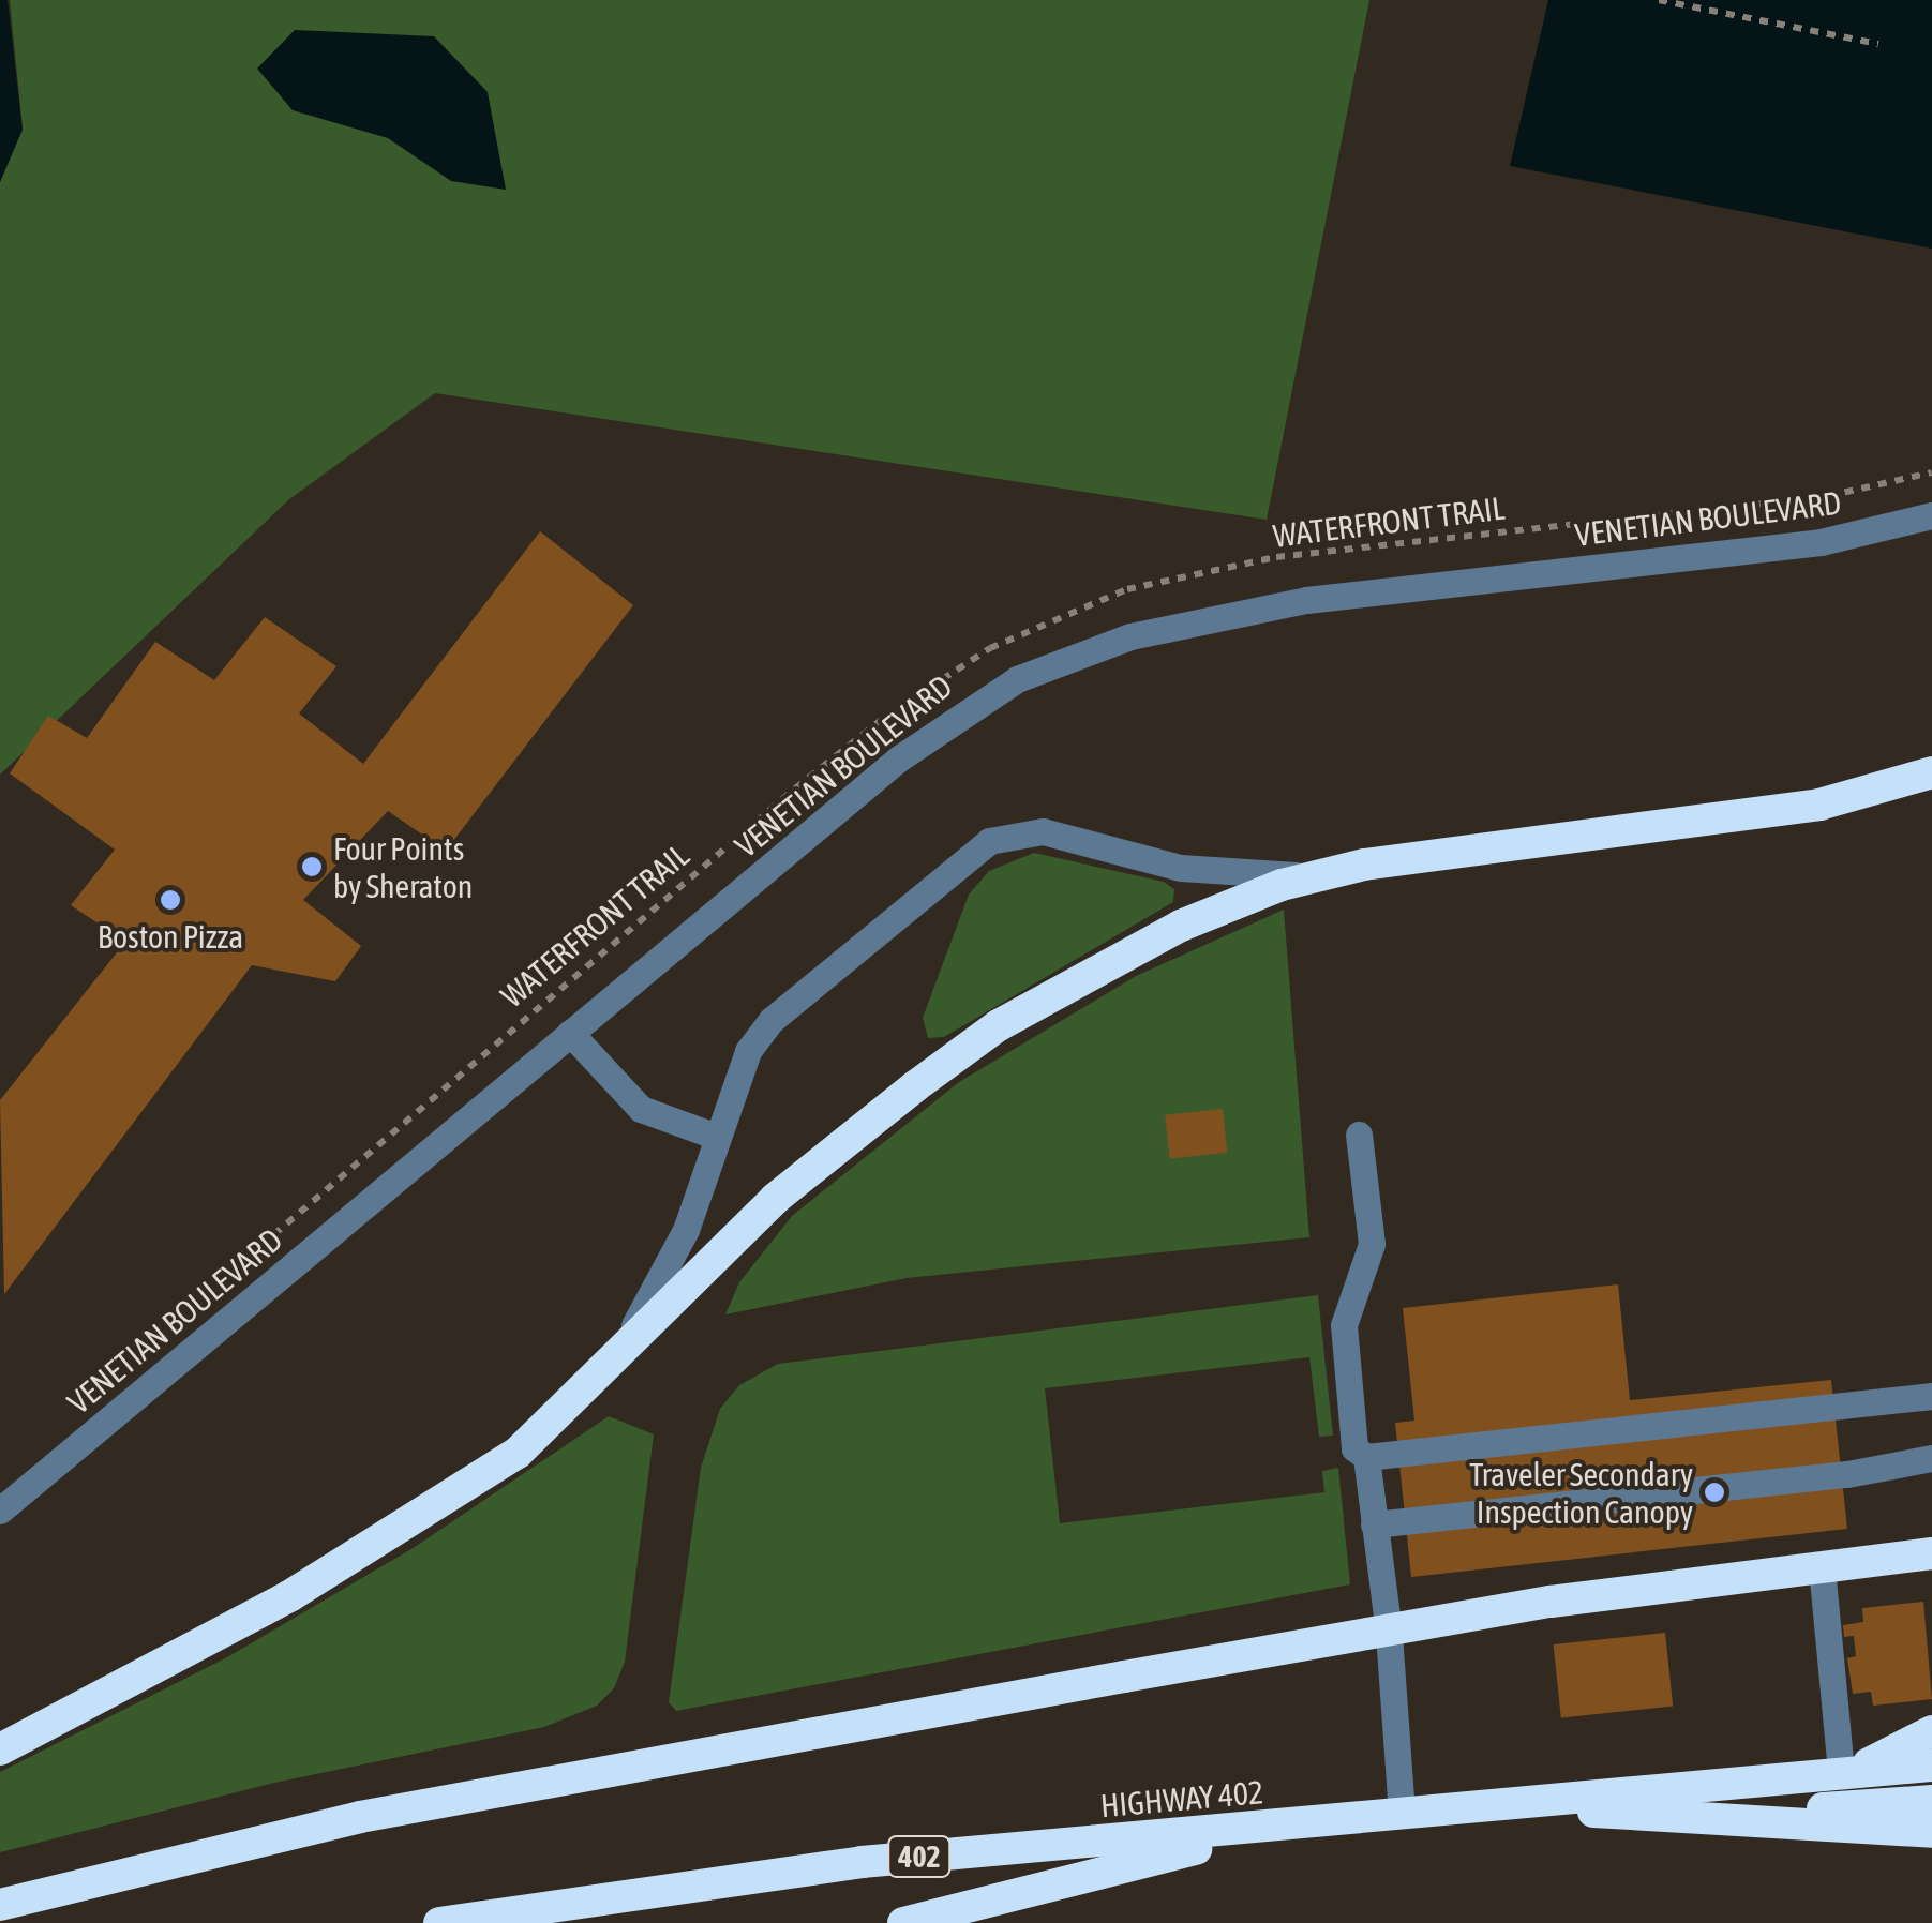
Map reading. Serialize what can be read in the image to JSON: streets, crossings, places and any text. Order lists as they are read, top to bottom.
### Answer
{
  "streets": {
    "highway": ["HIGHWAY 402", "402"],
    "street": ["VENETIAN BOULEVARD"],
    "path": ["WATERFRONT TRAIL"]
  },
  "places": ["Four Points by Sheraton", "Boston Pizza", "Traveler Secondary Inspection Canopy"]
}
